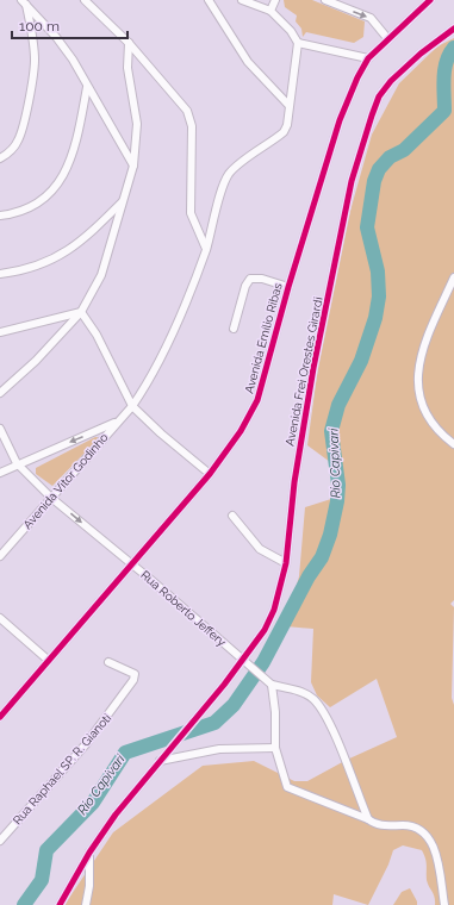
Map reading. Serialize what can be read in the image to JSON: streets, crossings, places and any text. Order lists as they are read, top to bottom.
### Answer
{
  "streets": {
    "street": [
      "Avenida Emílio Ribas",
      "Avenida Frei Orestes Girardi",
      "Avenida Vitor Godinho",
      "Rua Roberto Jeffery",
      "Rua Raphael SP. R. Gianoti"
    ]
  },
  "crossings": [
    ["Avenida Emílio Ribas", "Rua Roberto Jeffery"],
    ["Avenida Frei Orestes Girardi", "Rua Roberto Jeffery"],
    ["Avenida Vitor Godinho", "Rua Roberto Jeffery"]
  ],
  "water": ["Rio Capivari"],
  "scale_bar": "100 m"
}
